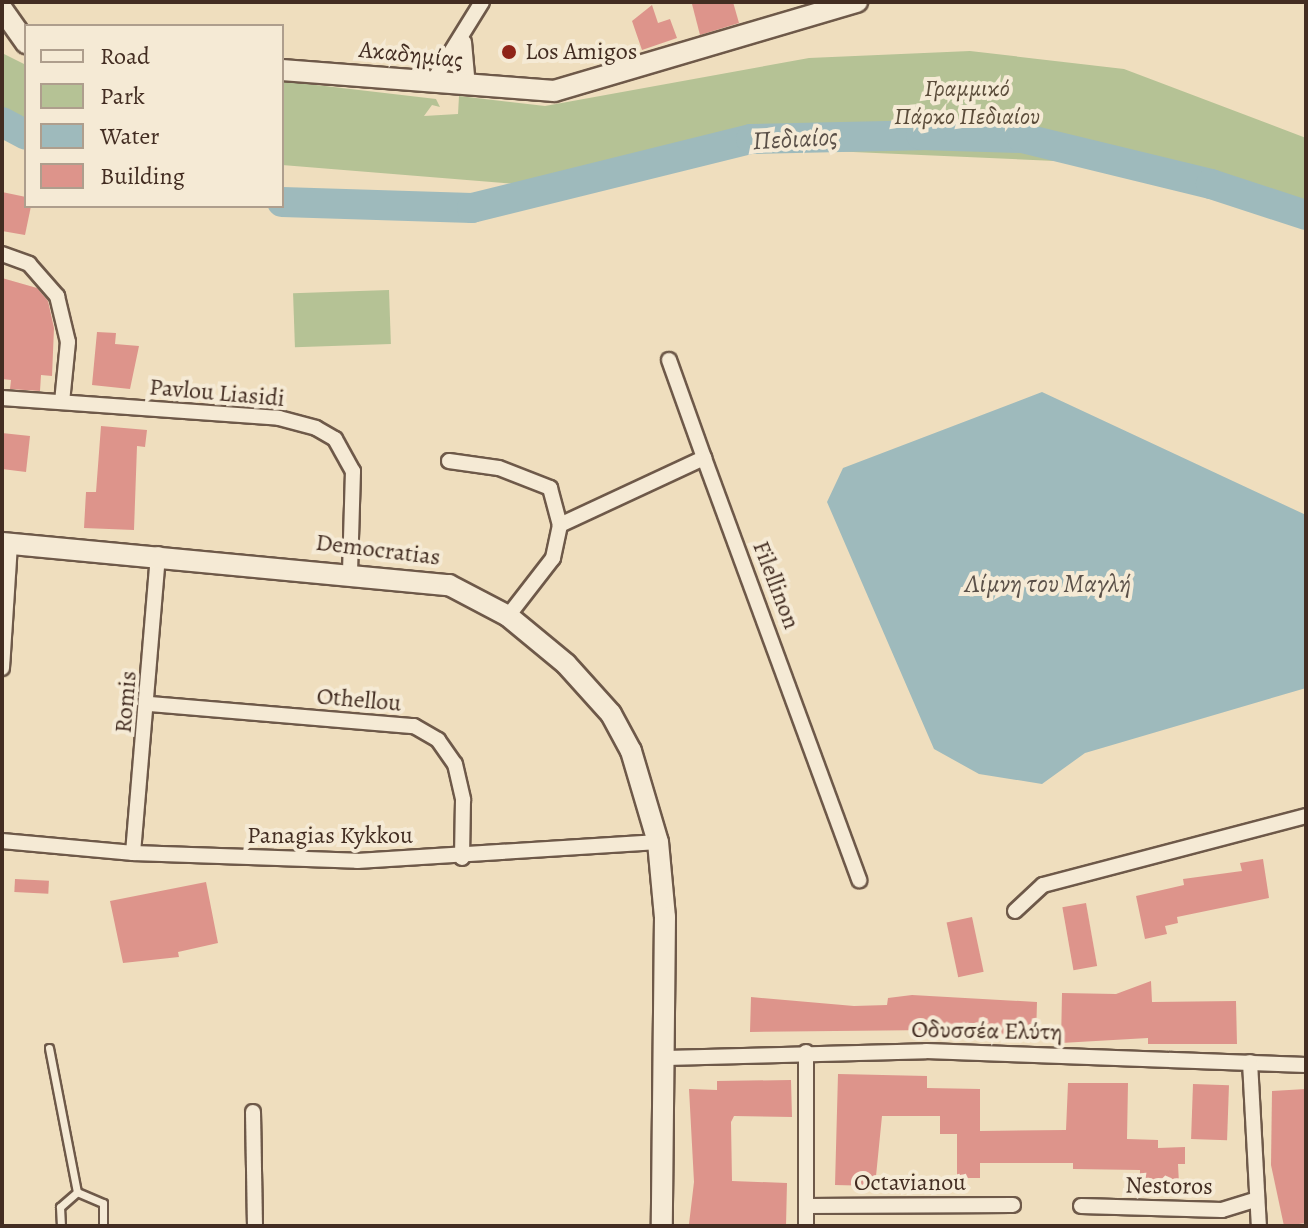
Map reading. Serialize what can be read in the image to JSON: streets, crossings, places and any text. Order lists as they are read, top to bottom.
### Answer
{
  "streets": {
    "street": [
      "Ακαδημίας",
      "Pavlou Liasidi",
      "Democratias",
      "Filellinon",
      "Othellou",
      "Romis",
      "Panagias Kykkou",
      "Οδυσσέα Ελύτη",
      "Octavianou",
      "Nestoros"
    ]
  },
  "crossings": [
    ["Pavlou Liasidi", "Democratias"],
    ["Democratias", "Romis"],
    ["Democratias", "Panagias Kykkou"],
    ["Democratias", "Οδυσσέα Ελύτη"],
    ["Othellou", "Romis"],
    ["Othellou", "Panagias Kykkou"],
    ["Romis", "Panagias Kykkou"]
  ],
  "water": ["Πεδιαίος", "Λίμνη του Μαγλή"],
  "parks": ["Γραμμικό Πάρκο Πεδιαίου"],
  "places": ["Los Amigos"],
  "legend": [
    "Road",
    "Park",
    "Water",
    "Building"
  ]
}
